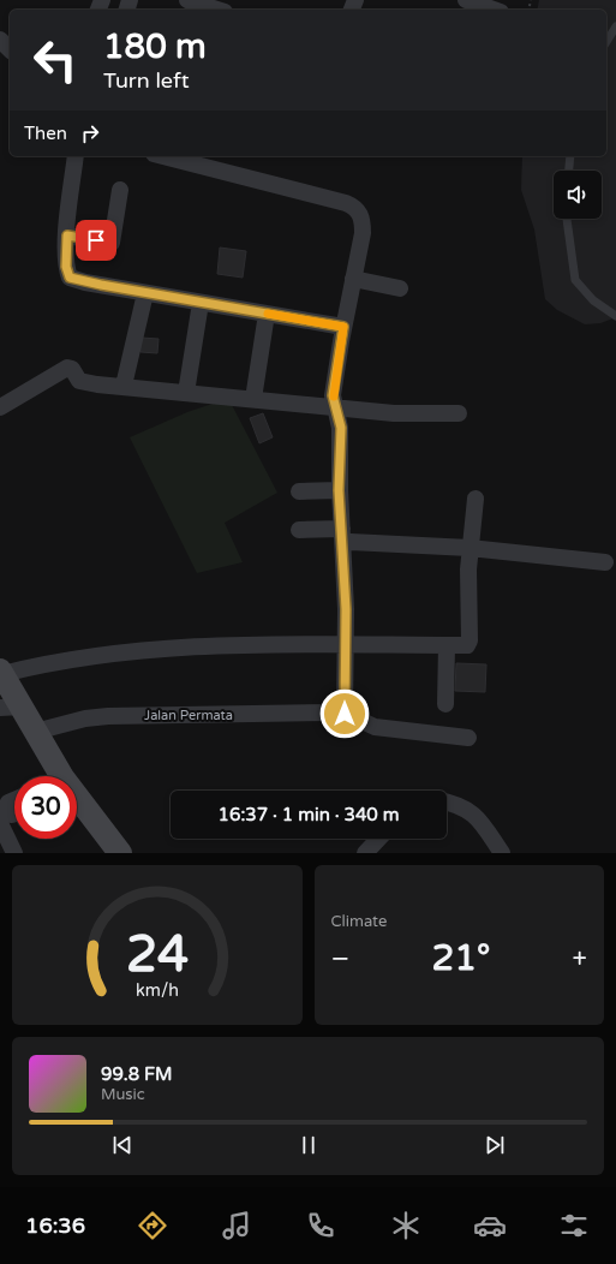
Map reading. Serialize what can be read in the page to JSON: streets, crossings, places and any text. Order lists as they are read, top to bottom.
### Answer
{
  "streets": {
    "street": ["Jalan Permata"]
  },
  "page": {
    "turn": ["180 m", "Turn left"],
    "then": "Then",
    "limit": "30",
    "trip": "16:37 · 1 min · 340 m",
    "tile": "Climate",
    "heat": ["−", "21°", "+"],
    "song": ["99.8 FM", "Music"],
    "tabs": "16:36",
    "gauge": ["24", "km/h"]
  }
}
